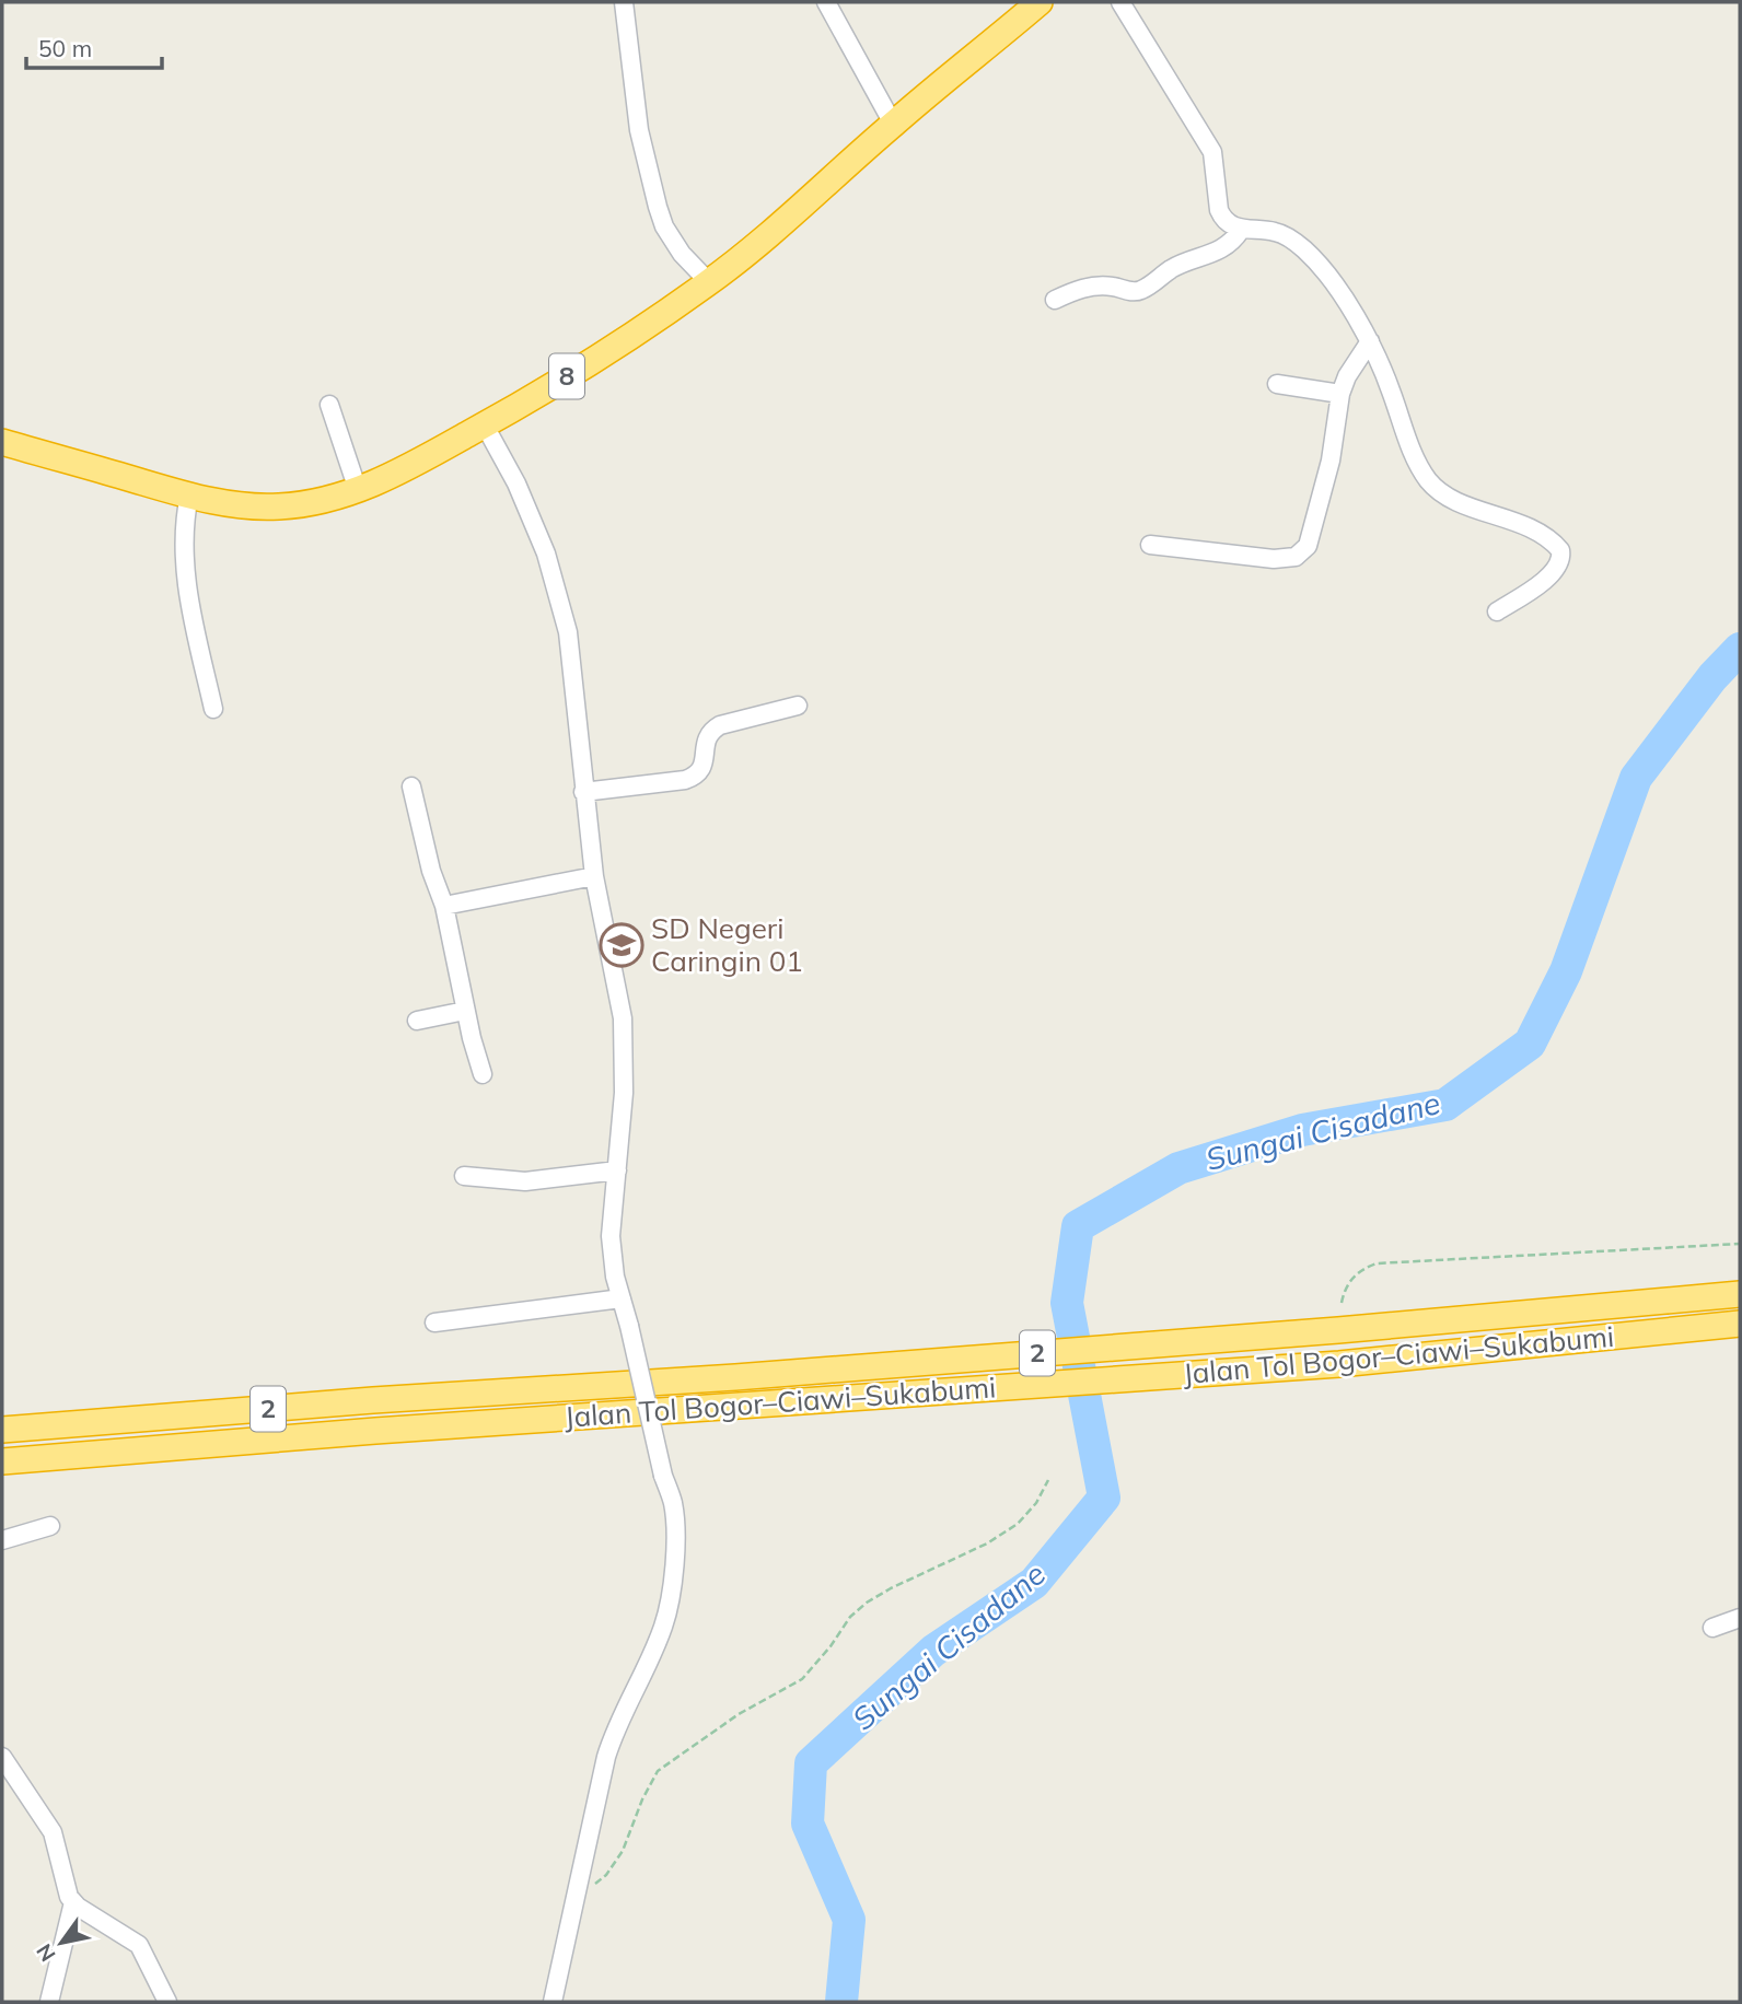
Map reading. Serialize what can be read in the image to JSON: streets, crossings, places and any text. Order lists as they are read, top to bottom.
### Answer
{
  "streets": {
    "highway": ["8", "2", "Jalan Tol Bogor–Ciawi–Sukabumi"]
  },
  "water": ["Sungai Cisadane"],
  "places": {
    "school or university": ["SD Negeri Caringin 01"]
  },
  "scale_bar": "50 m",
  "north": "bottom left"
}
